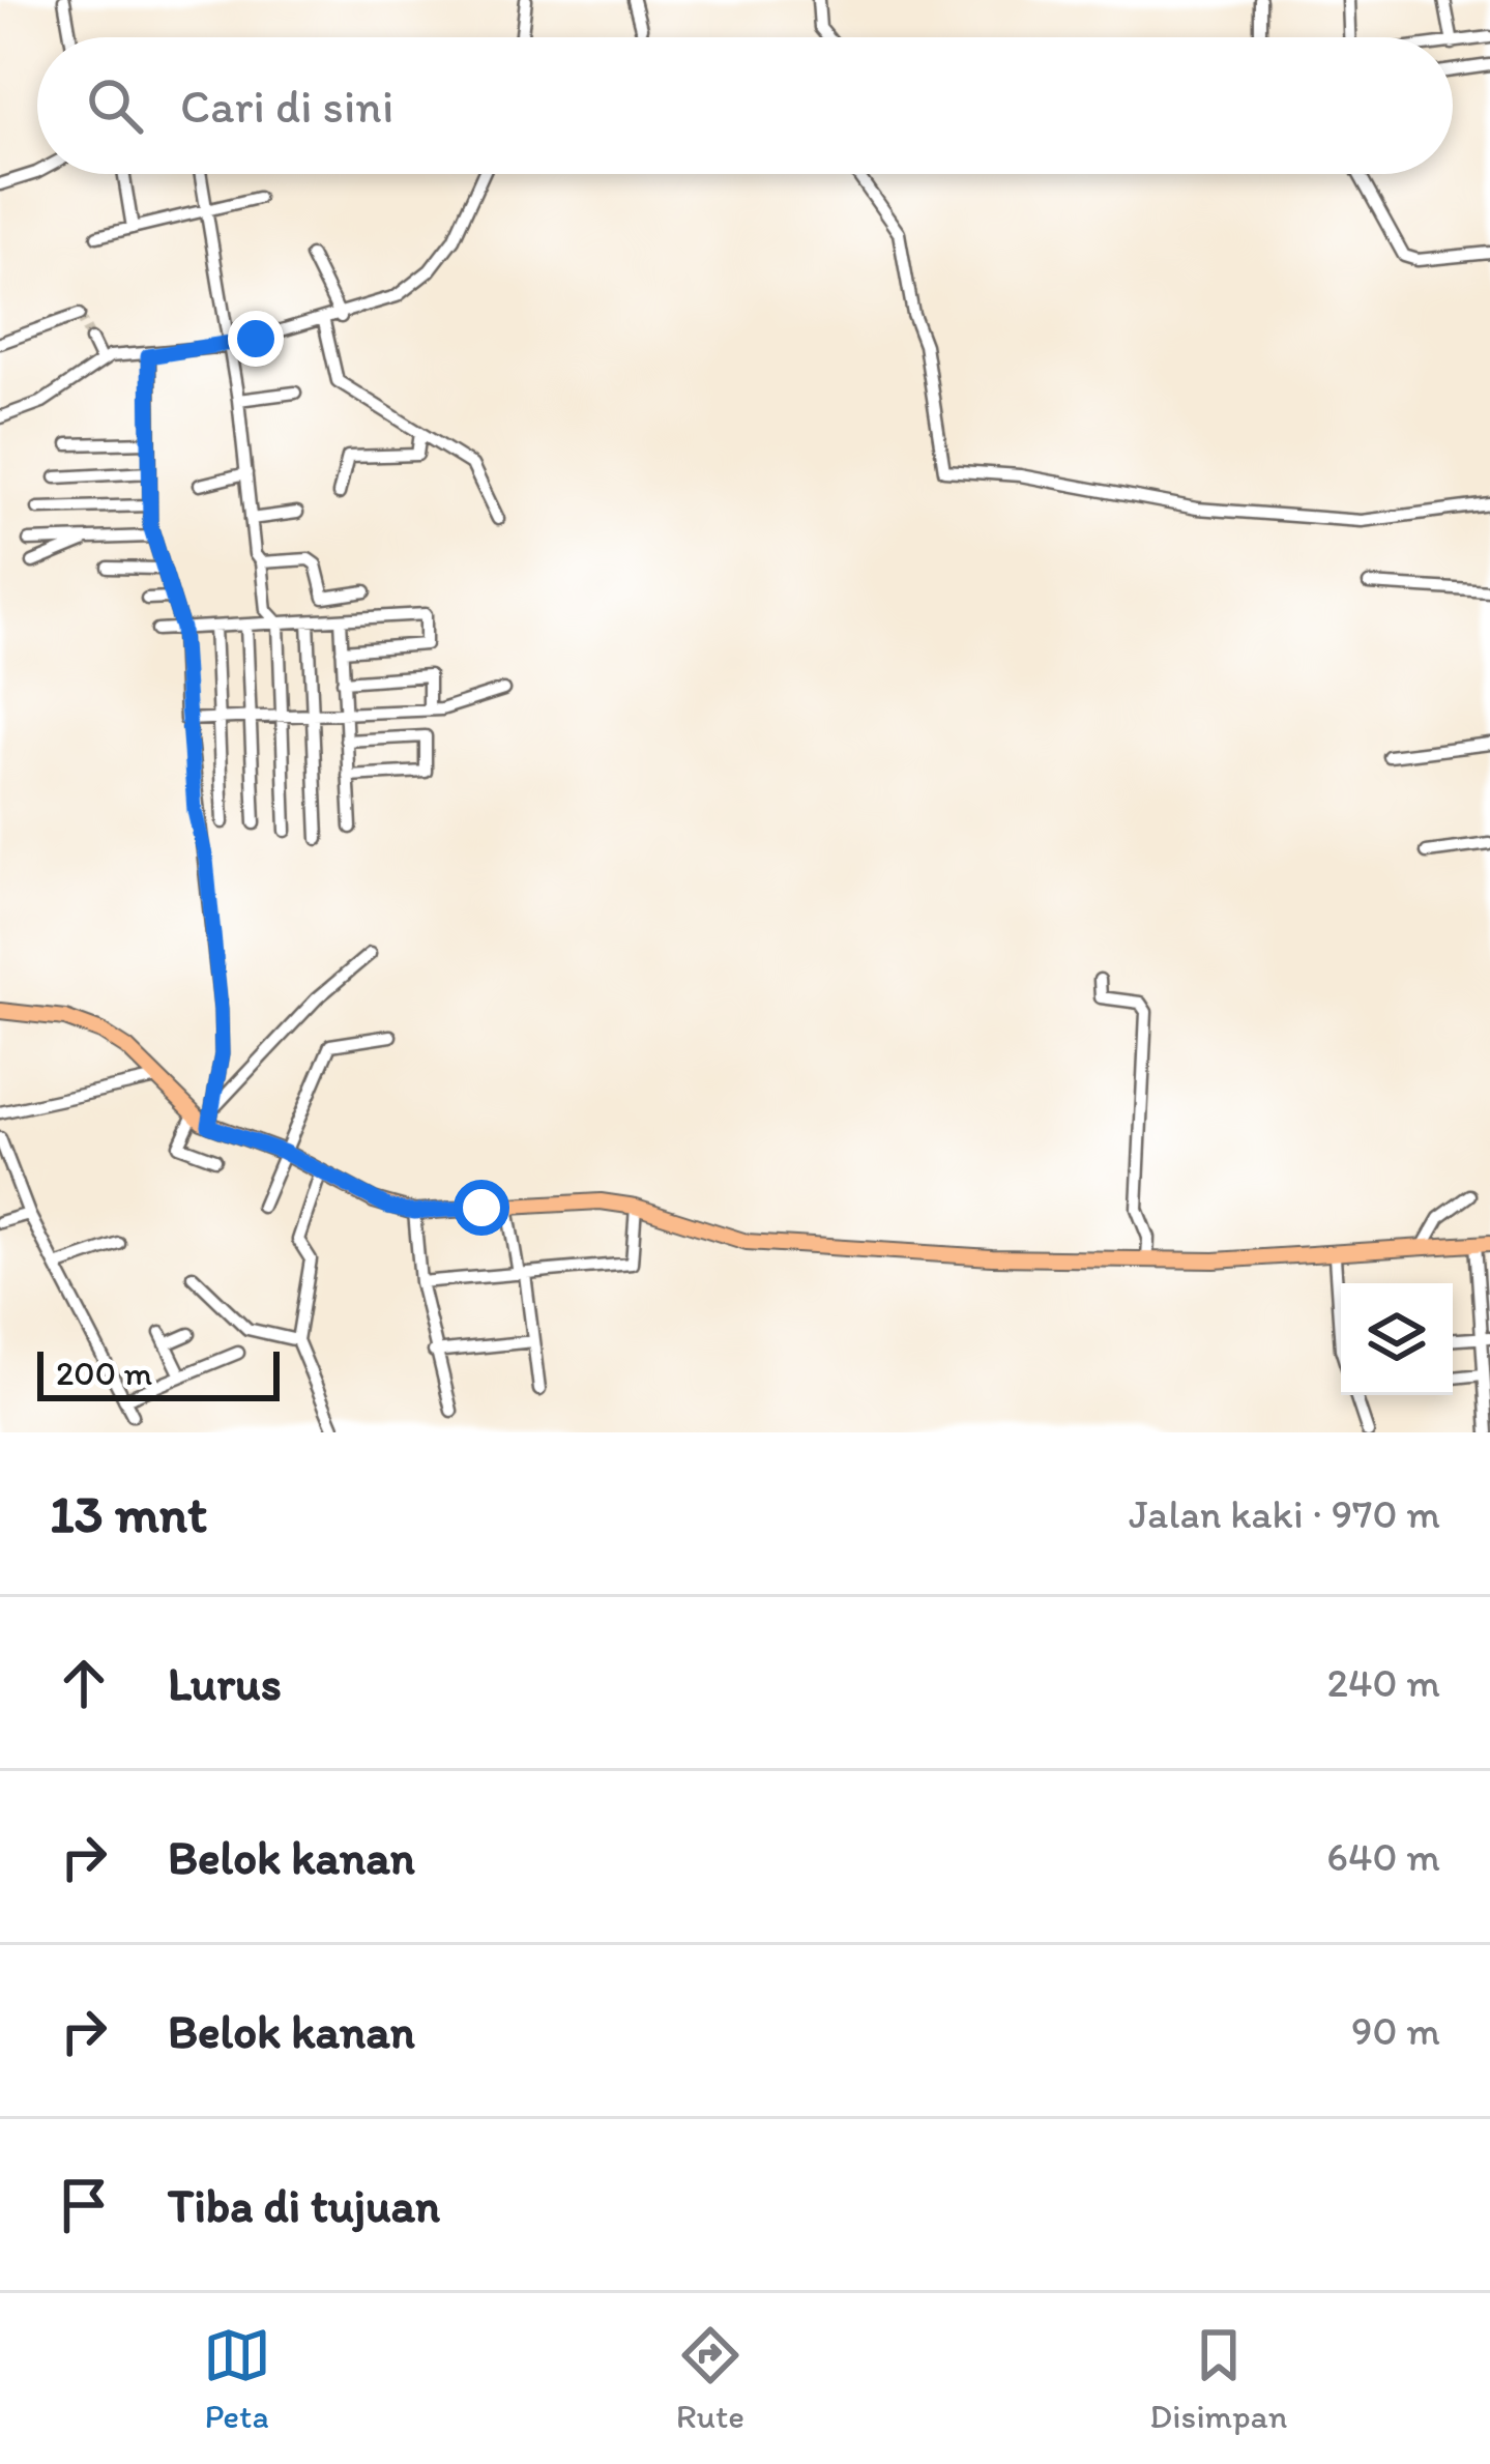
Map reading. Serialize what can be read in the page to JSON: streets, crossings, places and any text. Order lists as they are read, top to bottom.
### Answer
{
  "scale_bar": "200 m",
  "page": {
    "search": "Cari di sini",
    "scale": "200 m",
    "heading": ["13 mnt", "Jalan kaki · 970 m"],
    "list": [
      ["Lurus", "240 m"],
      ["Belok kanan", "640 m"],
      ["Belok kanan", "90 m"],
      "Tiba di tujuan"
    ],
    "nav": ["Peta", "Rute", "Disimpan"]
  }
}
